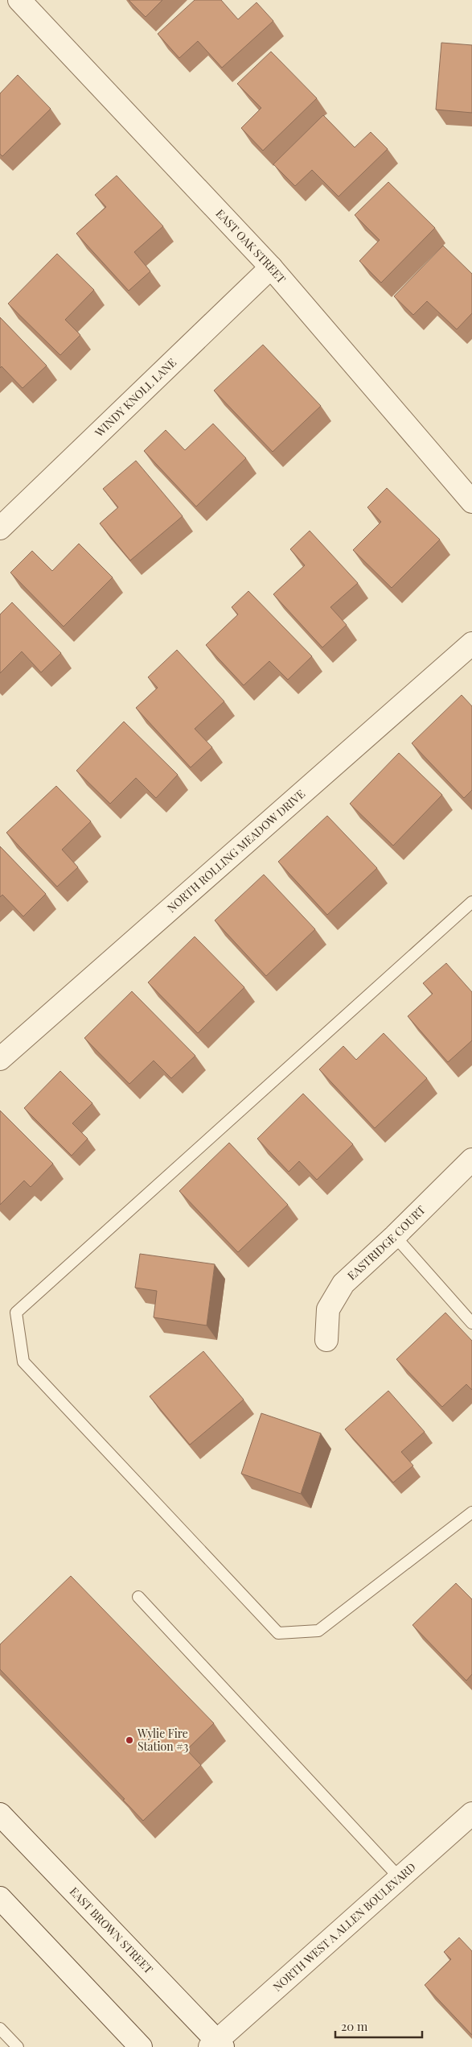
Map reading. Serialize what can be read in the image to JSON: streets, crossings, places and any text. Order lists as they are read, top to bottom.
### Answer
{
  "streets": {
    "street": [
      "EAST OAK STREET",
      "WINDY KNOLL LANE",
      "NORTH ROLLING MEADOW DRIVE",
      "EASTRIDGE COURT",
      "NORTH WEST A ALLEN BOULEVARD",
      "EAST BROWN STREET"
    ]
  },
  "crossings": [
    ["EAST OAK STREET", "WINDY KNOLL LANE"],
    ["NORTH WEST A ALLEN BOULEVARD", "EAST BROWN STREET"]
  ],
  "places": ["Wylie Fire Station #3"],
  "scale_bar": "20 m"
}
